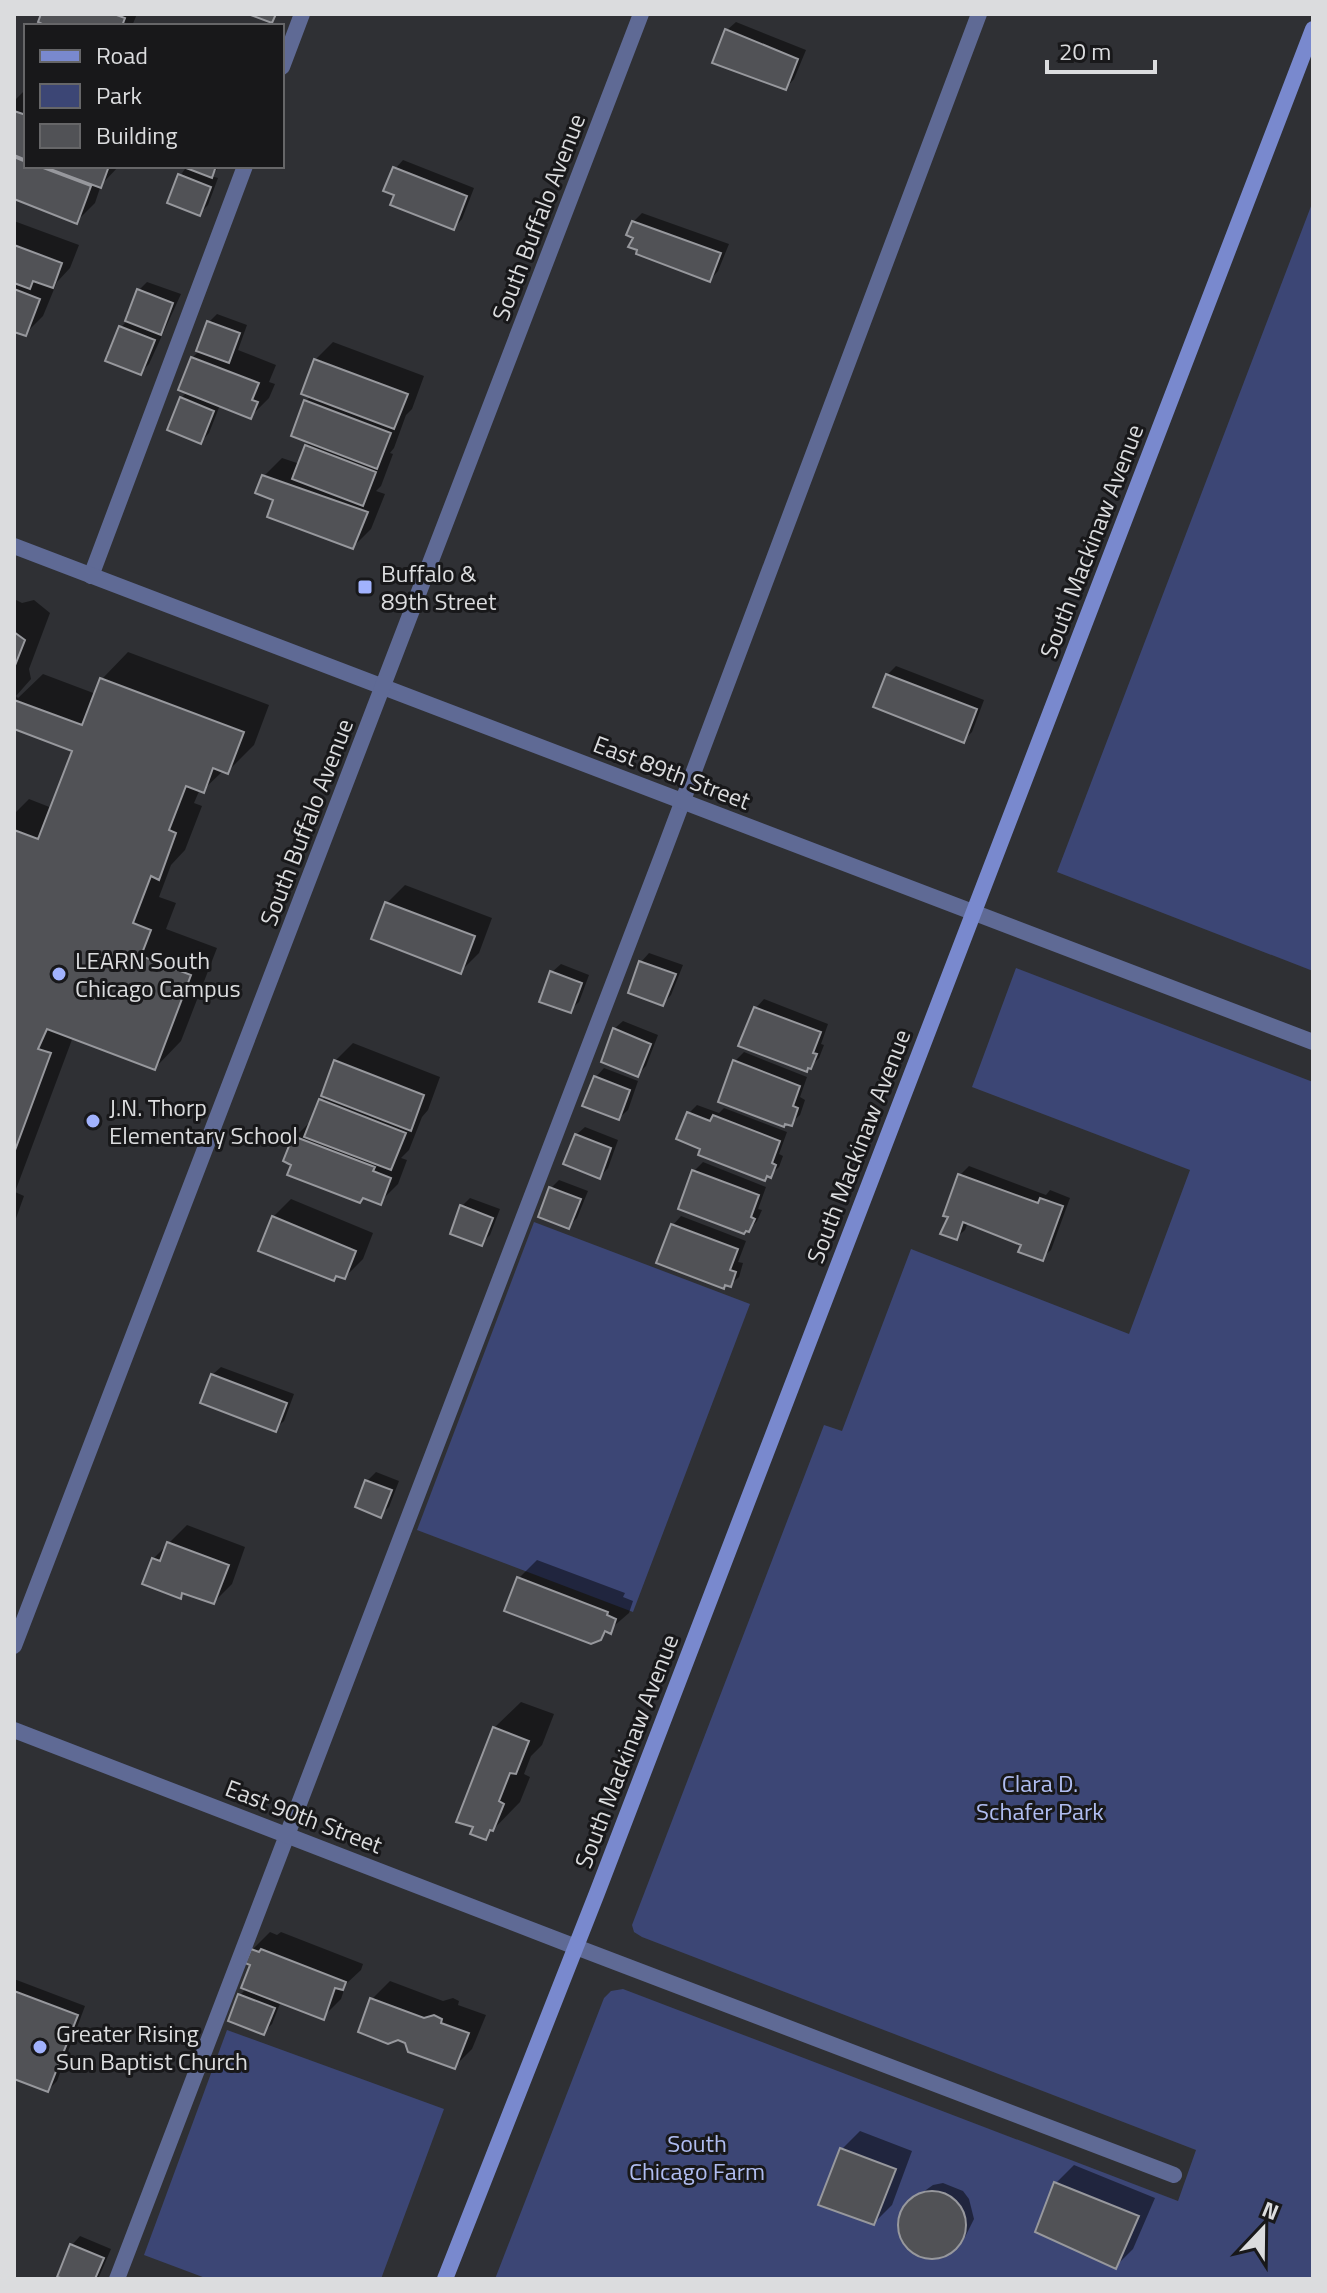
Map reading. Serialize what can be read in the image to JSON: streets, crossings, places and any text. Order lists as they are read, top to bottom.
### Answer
{
  "streets": {
    "main road": ["South Mackinaw Avenue"],
    "street": ["South Buffalo Avenue", "East 89th Street", "East 90th Street"]
  },
  "crossings": [
    ["South Buffalo Avenue", "East 89th Street"],
    ["South Mackinaw Avenue", "East 89th Street"],
    ["South Mackinaw Avenue", "East 90th Street"]
  ],
  "parks": ["Clara D. Schafer Park", "South Chicago Farm"],
  "places": {
    "transit": ["Buffalo & 89th Street"],
    "other": ["LEARN South Chicago Campus", "J.N. Thorp Elementary School", "Greater Rising Sun Baptist Church"]
  },
  "legend": ["Road", "Park", "Building"],
  "scale_bar": "20 m",
  "north": "top"
}
